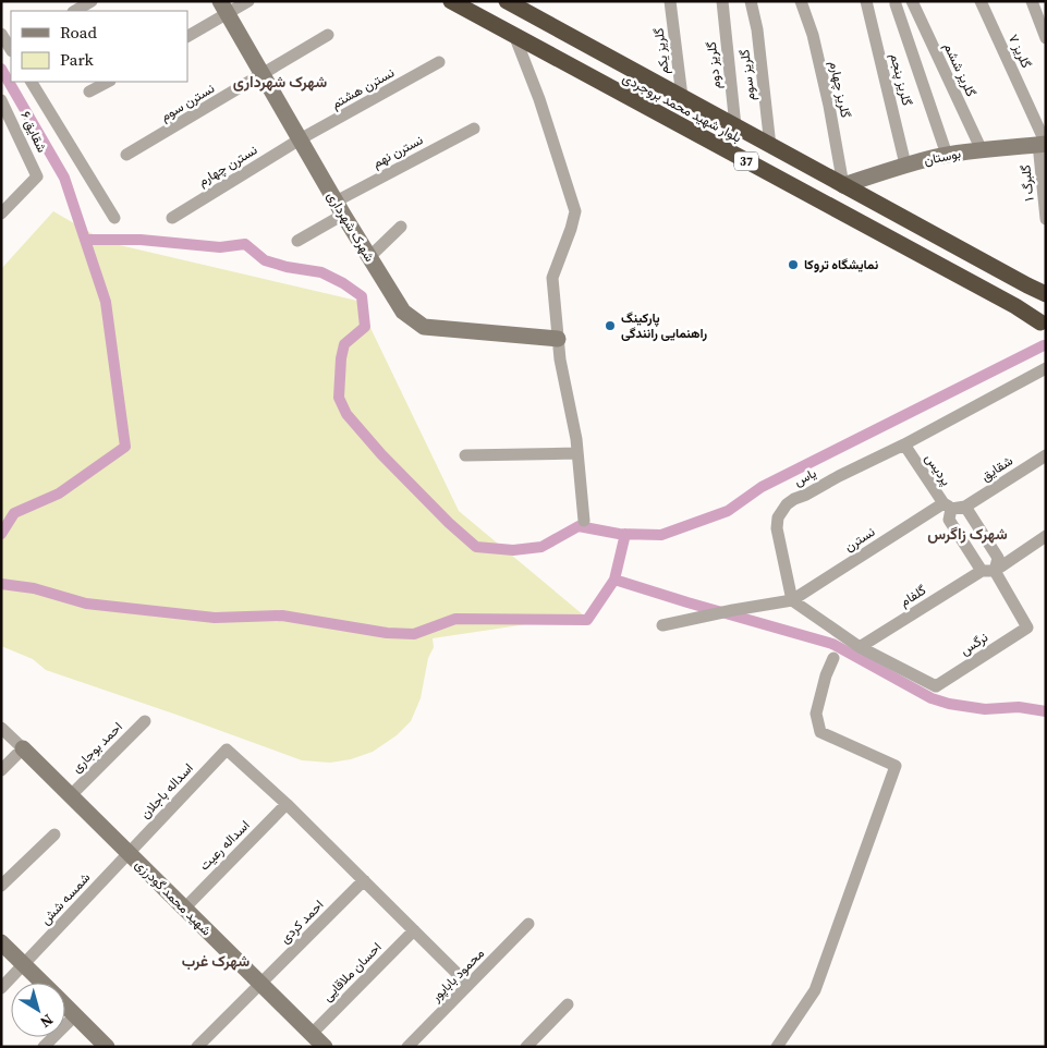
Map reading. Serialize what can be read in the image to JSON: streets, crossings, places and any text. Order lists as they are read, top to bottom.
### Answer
{
  "streets": {
    "highway": ["بلوار شهید محمد بروجردی", "37"],
    "street": [
      "گلریز یکم",
      "گلریز ۷",
      "گلریز دوم",
      "گلریز ششم",
      "گلریز سوم",
      "گلریز پنجم",
      "نسترن هشتم",
      "گلریز چهارم",
      "نسترن سوم",
      "شقایق ۶",
      "نسترن نهم",
      "بوستان",
      "نسترن چهارم",
      "گلبرگ ۱",
      "شهرک شهرداری",
      "شقایق",
      "پردیس",
      "یاس",
      "نسترن",
      "گلفام",
      "نرگس",
      "احمد بوجاری",
      "اسداله باجلان",
      "اسداله رعیت",
      "شهید محمد گودرزی",
      "شمسه شش",
      "احمد کردی",
      "احسان ملاقایی",
      "محمود باباپور"
    ]
  },
  "crossings": [
    ["گلریز یکم", "بلوار شهید محمد بروجردی"],
    ["گلریز ۷", "بوستان"],
    ["گلریز ۷", "گلبرگ ۱"],
    ["گلریز دوم", "بلوار شهید محمد بروجردی"],
    ["گلریز ششم", "بوستان"],
    ["گلریز سوم", "بلوار شهید محمد بروجردی"],
    ["گلریز پنجم", "بوستان"],
    ["نسترن هشتم", "نسترن چهارم"],
    ["نسترن هشتم", "شهرک شهرداری"],
    ["گلریز چهارم", "بلوار شهید محمد بروجردی"],
    ["گلریز چهارم", "بوستان"],
    ["نسترن سوم", "شهرک شهرداری"],
    ["بلوار شهید محمد بروجردی", "بوستان"],
    ["بلوار شهید محمد بروجردی", "37"],
    ["نسترن نهم", "شهرک شهرداری"],
    ["بوستان", "گلبرگ ۱"],
    ["نسترن چهارم", "شهرک شهرداری"],
    ["پردیس", "یاس"],
    ["پردیس", "نسترن"],
    ["پردیس", "گلفام"],
    ["یاس", "نسترن"],
    ["گلفام", "نرگس"],
    ["احمد بوجاری", "شهید محمد گودرزی"],
    ["اسداله باجلان", "اسداله رعیت"],
    ["اسداله باجلان", "شهید محمد گودرزی"],
    ["اسداله باجلان", "شمسه شش"],
    ["اسداله رعیت", "شهید محمد گودرزی"],
    ["شهید محمد گودرزی", "شمسه شش"],
    ["شهید محمد گودرزی", "احمد کردی"],
    ["شهید محمد گودرزی", "احسان ملاقایی"]
  ],
  "districts": ["شهرک شهرداری", "شهرک زاگرس", "شهرک غرب"],
  "places": ["نمایشگاه تروکا", "پارکینگ راهنمایی رانندگی"],
  "legend": ["Road", "Park"],
  "north": "bottom right"
}
